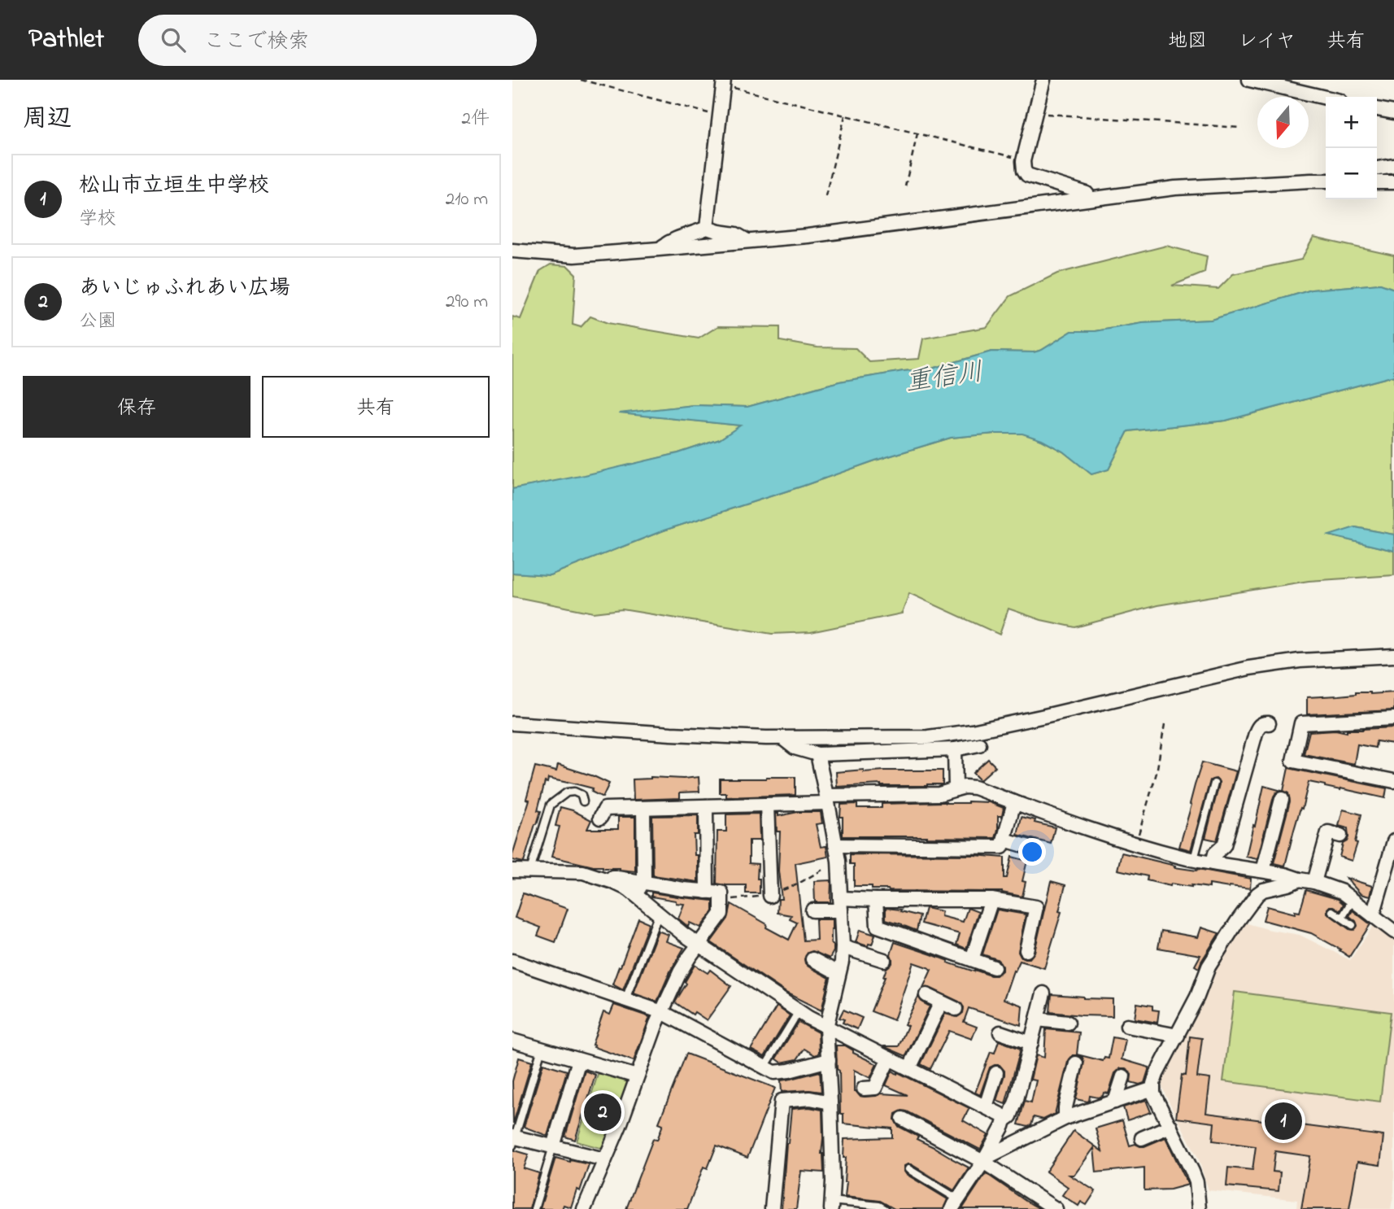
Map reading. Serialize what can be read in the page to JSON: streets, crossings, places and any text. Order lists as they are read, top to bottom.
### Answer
{
  "water": ["重信川"],
  "north": "bottom",
  "page": {
    "header": "Pathlet",
    "search": "ここで検索",
    "nav": ["地図", "レイヤ", "共有"],
    "heading": ["周辺", "2件"],
    "map_buttons": ["+", "−"],
    "list": [
      {
        "mark": "1",
        "name": "松山市立垣生中学校",
        "note": "学校",
        "value": "210 m"
      },
      {
        "mark": "2",
        "name": "あいじゅふれあい広場",
        "note": "公園",
        "value": "290 m"
      }
    ],
    "buttons": ["保存", "共有"],
    "pins": ["2", "1"]
  }
}
